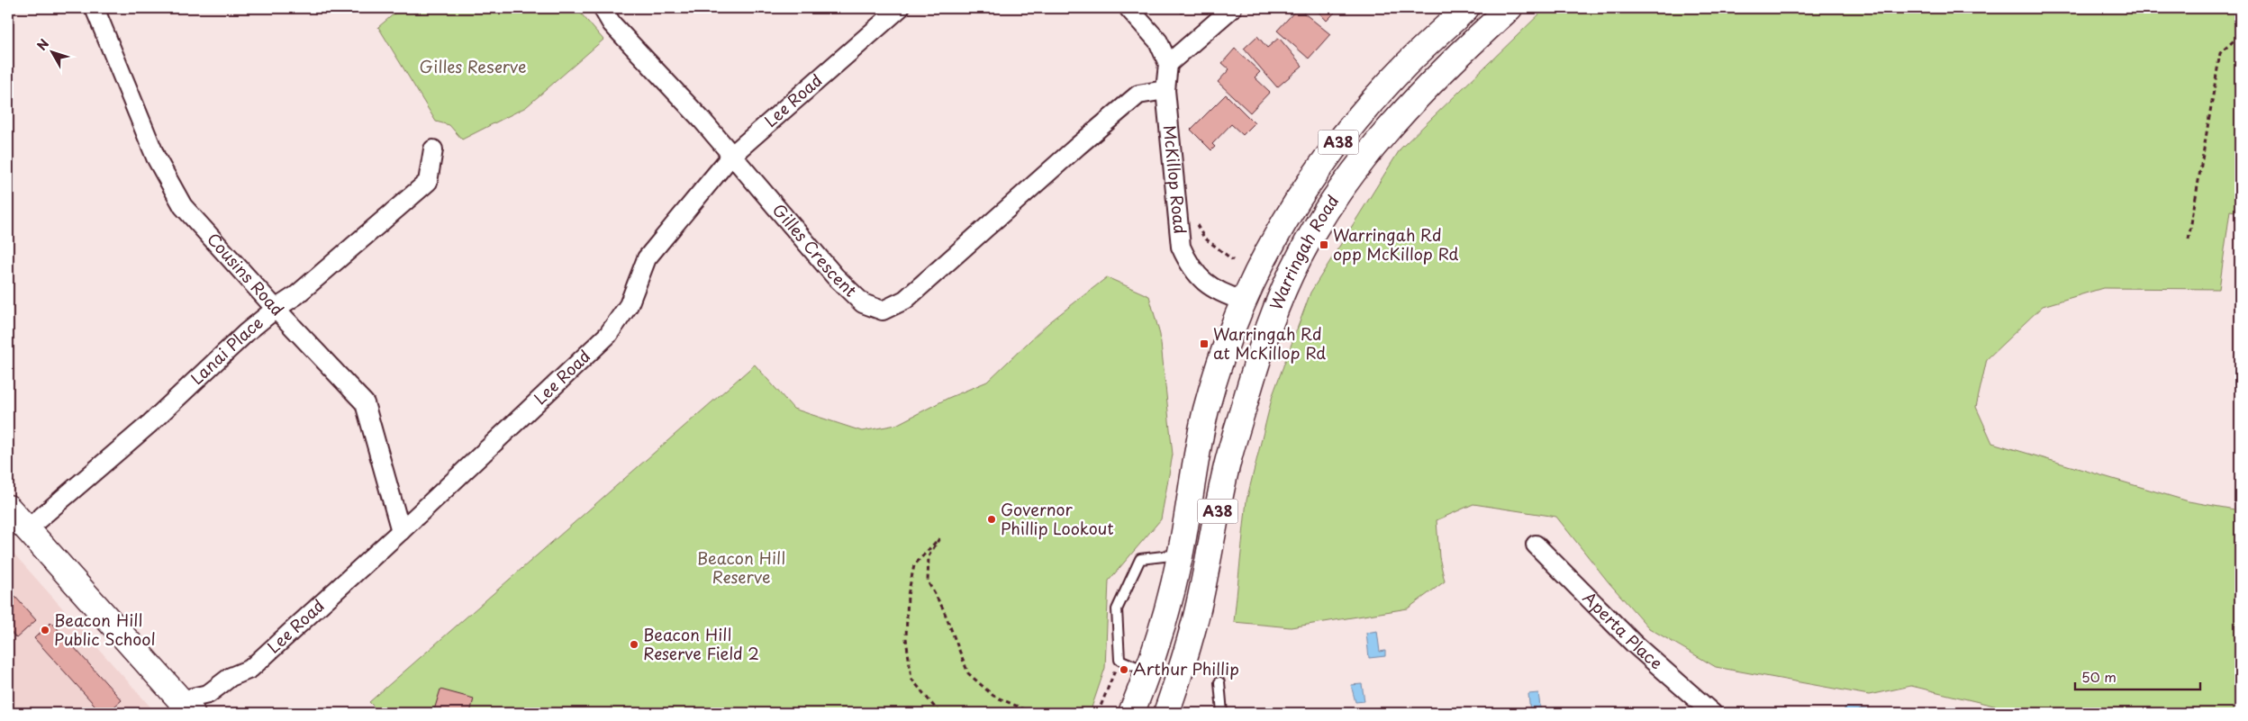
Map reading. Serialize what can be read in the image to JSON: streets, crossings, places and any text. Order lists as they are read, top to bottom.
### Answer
{
  "streets": {
    "main road": ["A38", "McKillop Road", "Warringah Road"],
    "street": [
      "Lee Road",
      "Gilles Crescent",
      "Cousins Road",
      "Lanai Place",
      "Aperta Place"
    ]
  },
  "crossings": [
    ["Lee Road", "Gilles Crescent"],
    ["Lee Road", "Cousins Road"],
    ["McKillop Road", "Gilles Crescent"],
    ["McKillop Road", "Warringah Road"],
    ["Cousins Road", "Lanai Place"]
  ],
  "parks": ["Gilles Reserve", "Beacon Hill Reserve"],
  "places": {
    "transit": ["Warringah Rd opp McKillop Rd", "Warringah Rd at McKillop Rd"],
    "other": [
      "Governor Phillip Lookout",
      "Beacon Hill Public School",
      "Beacon Hill Reserve Field 2",
      "Arthur Phillip"
    ]
  },
  "scale_bar": "50 m",
  "north": "top left"
}
